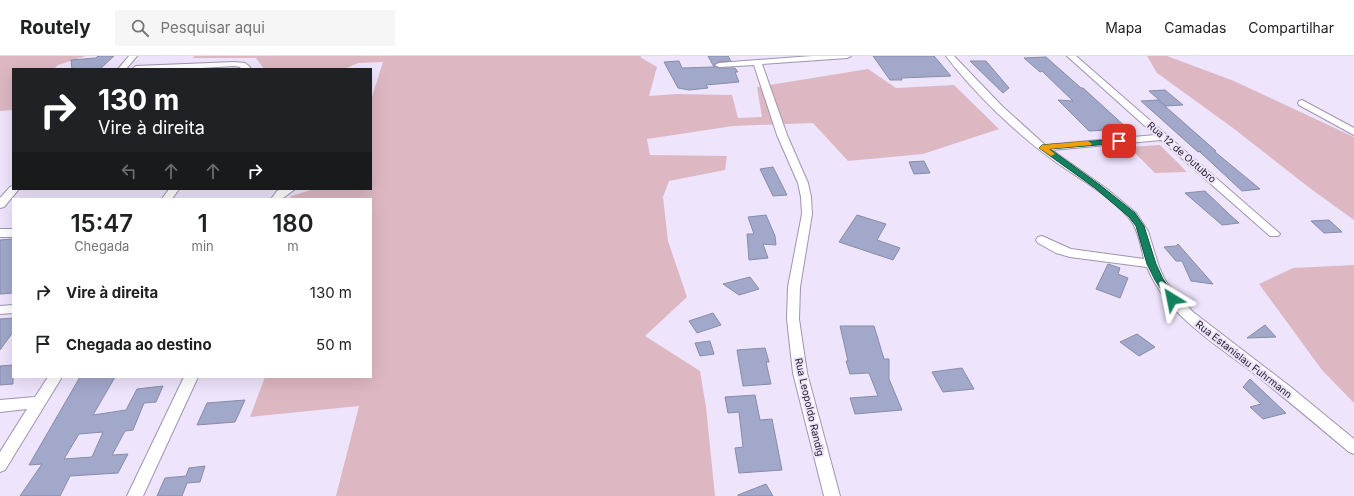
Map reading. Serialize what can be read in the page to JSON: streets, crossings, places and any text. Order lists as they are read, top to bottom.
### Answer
{
  "streets": {
    "street": ["Rua 12 de Outubro", "Rua Estanislau Fuhrmann", "Rua Leopoldo Randig"]
  },
  "page": {
    "header": "Routely",
    "search": "Pesquisar aqui",
    "nav": ["Mapa", "Camadas", "Compartilhar"],
    "turn": ["130 m", "Vire à direita"],
    "eta": [
      "15:47",
      "Chegada",
      "1",
      "min",
      "180",
      "m"
    ],
    "list": [
      {
        "name": "Vire à direita",
        "value": "130 m"
      },
      {
        "name": "Chegada ao destino",
        "value": "50 m"
      }
    ]
  }
}
